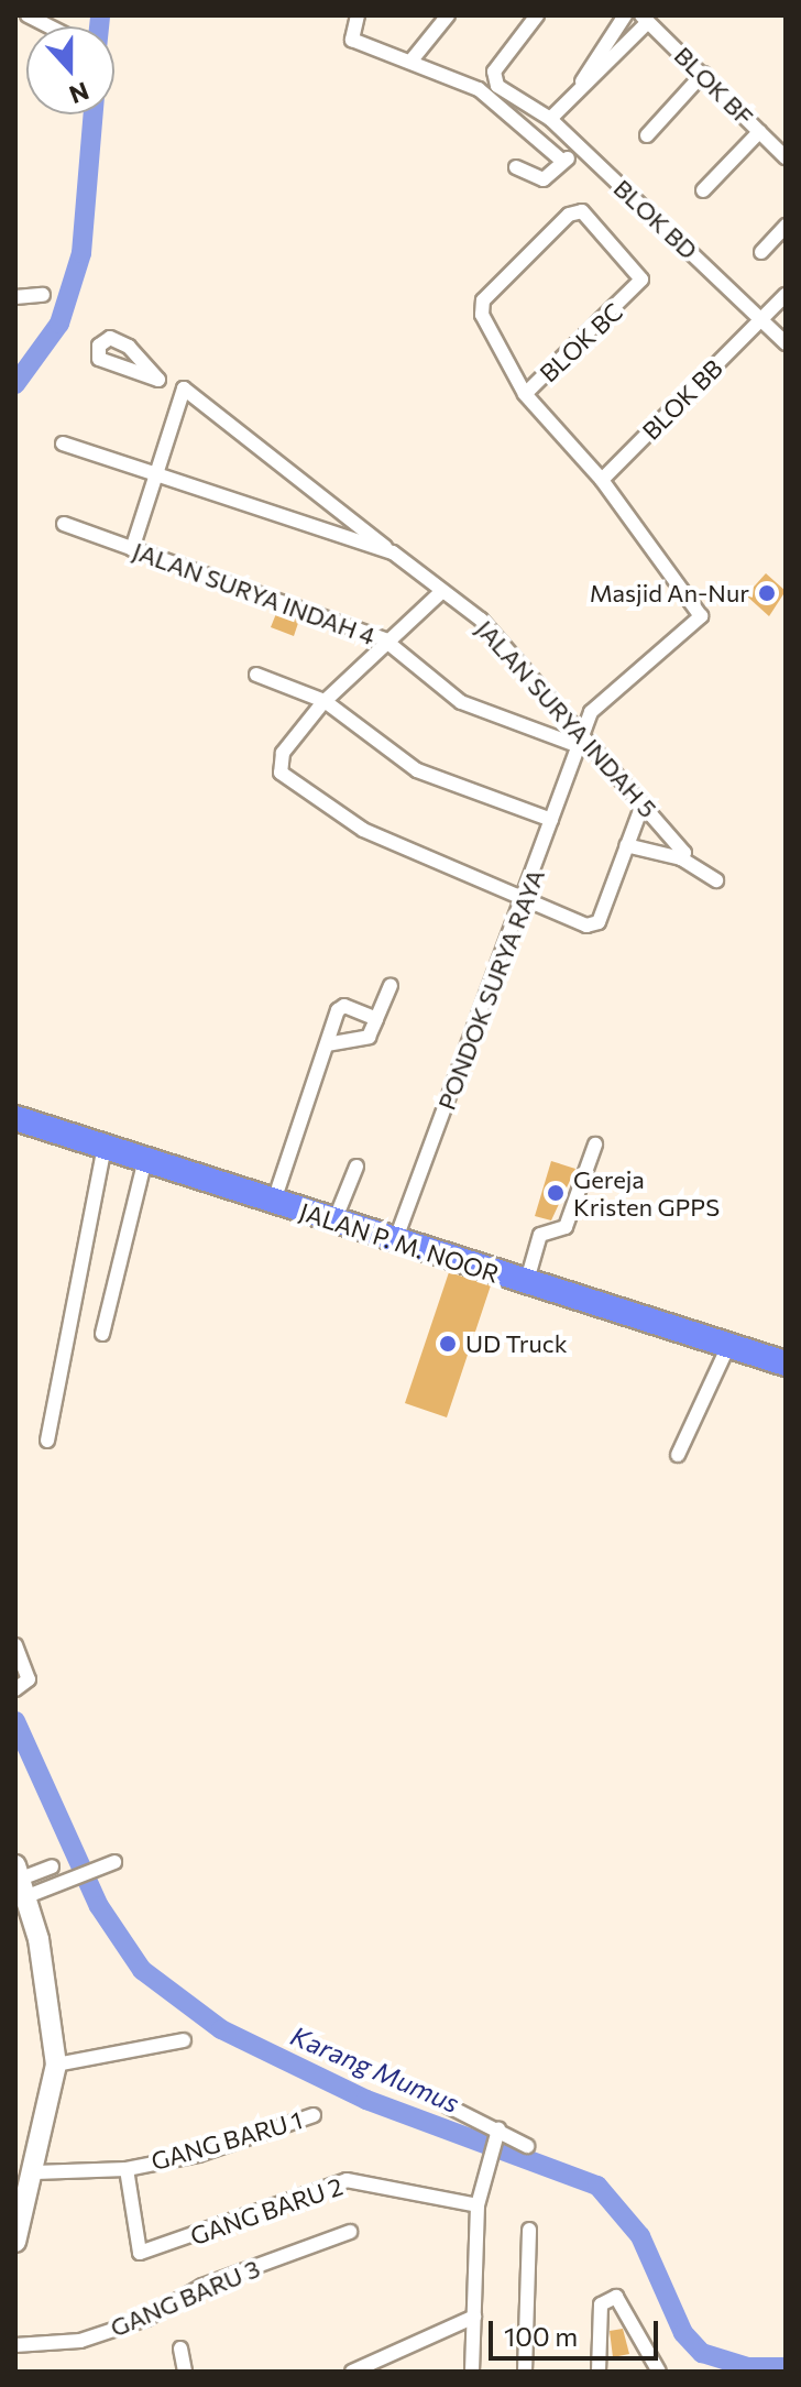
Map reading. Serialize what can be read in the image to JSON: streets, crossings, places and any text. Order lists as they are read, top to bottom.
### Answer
{
  "streets": {
    "highway": ["JALAN P. M. NOOR"],
    "street": [
      "BLOK BF",
      "BLOK BD",
      "BLOK BC",
      "BLOK BB",
      "JALAN SURYA INDAH 4",
      "JALAN SURYA INDAH 5",
      "PONDOK SURYA RAYA",
      "GANG BARU 1",
      "GANG BARU 2",
      "GANG BARU 3"
    ]
  },
  "crossings": [
    ["BLOK BD", "BLOK BB"],
    ["BLOK BC", "BLOK BB"],
    ["BLOK BC", "JALAN SURYA INDAH 4"],
    ["BLOK BC", "JALAN SURYA INDAH 5"],
    ["BLOK BC", "PONDOK SURYA RAYA"],
    ["JALAN SURYA INDAH 4", "JALAN SURYA INDAH 5"],
    ["JALAN SURYA INDAH 4", "PONDOK SURYA RAYA"],
    ["JALAN SURYA INDAH 5", "PONDOK SURYA RAYA"],
    ["PONDOK SURYA RAYA", "JALAN P. M. NOOR"],
    ["GANG BARU 1", "GANG BARU 2"]
  ],
  "water": ["Karang Mumus"],
  "places": ["Masjid An-Nur", "Gereja Kristen GPPS", "UD Truck"],
  "scale_bar": "100 m",
  "north": "bottom"
}
